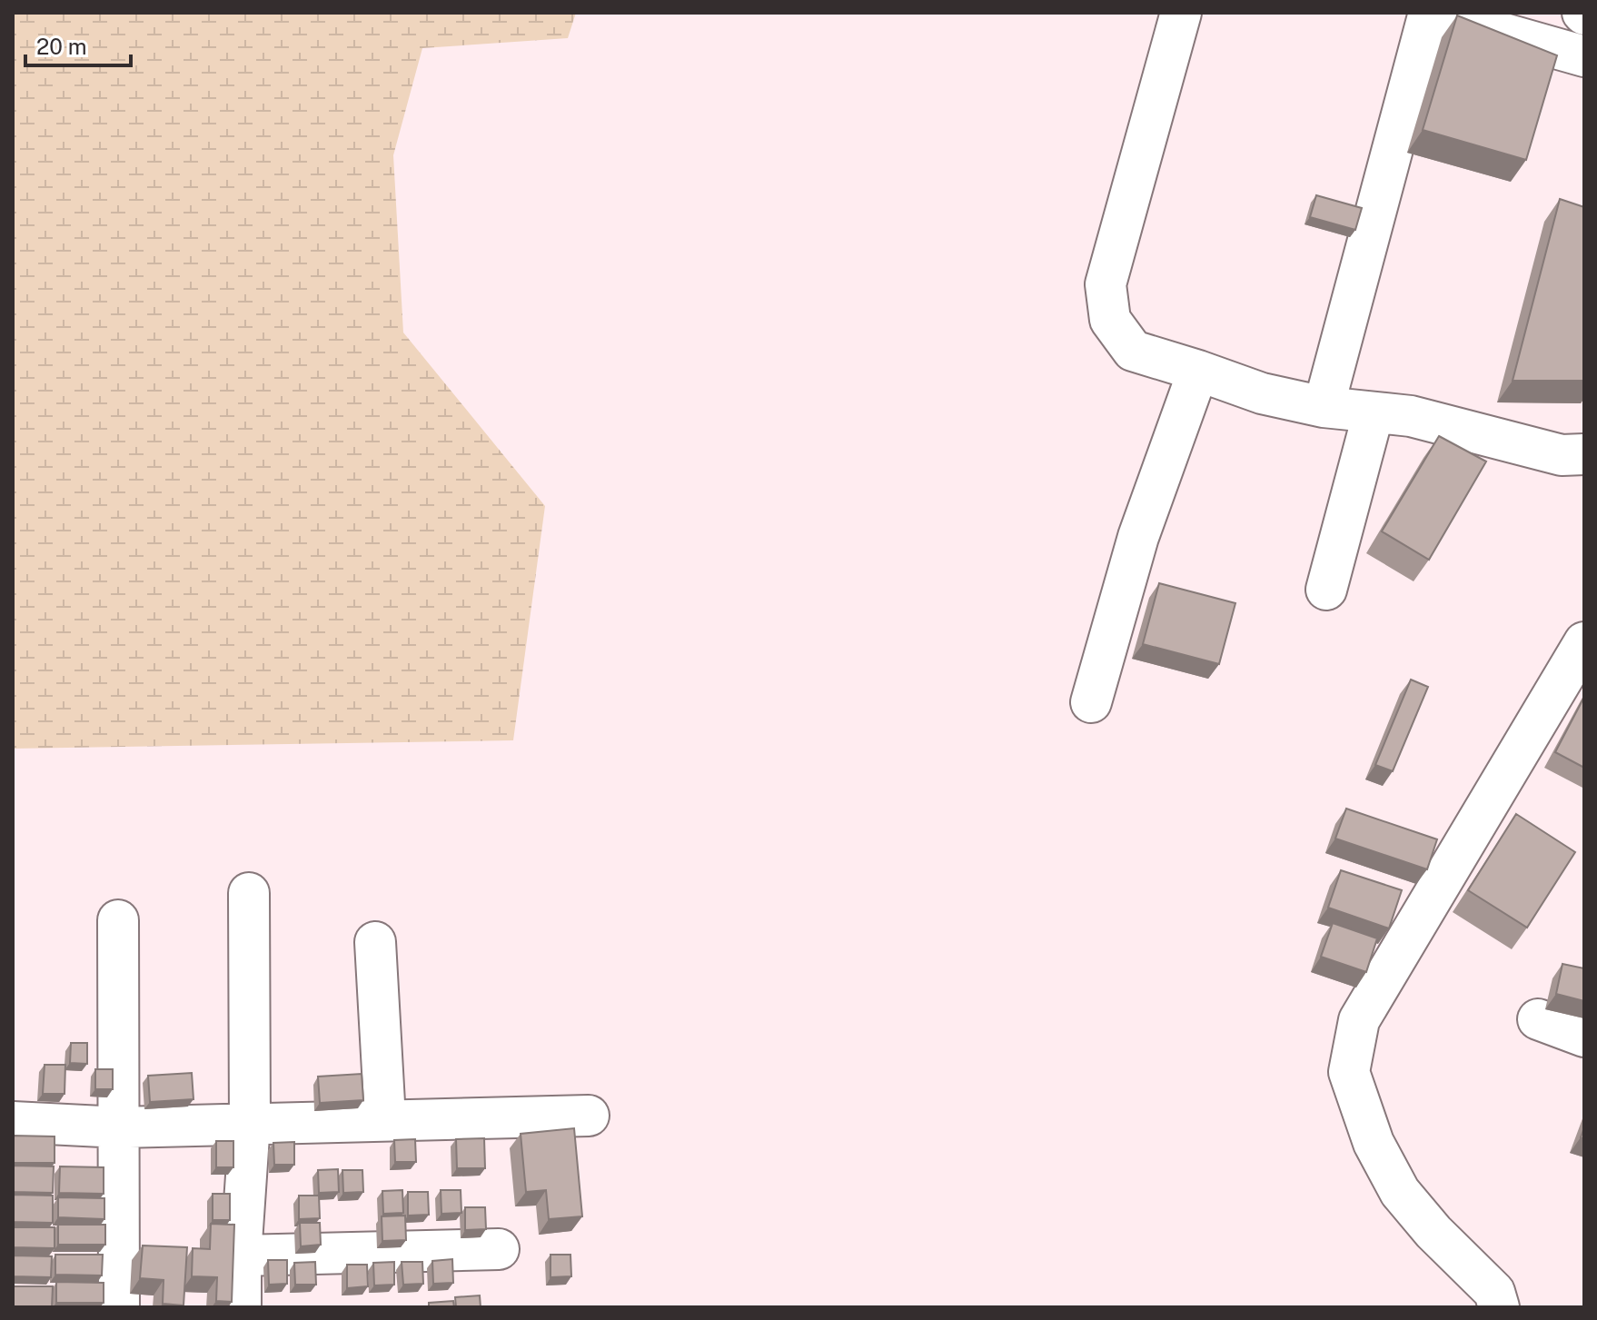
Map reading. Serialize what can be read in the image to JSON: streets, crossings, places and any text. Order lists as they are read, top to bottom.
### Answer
{
  "scale_bar": "20 m"
}
